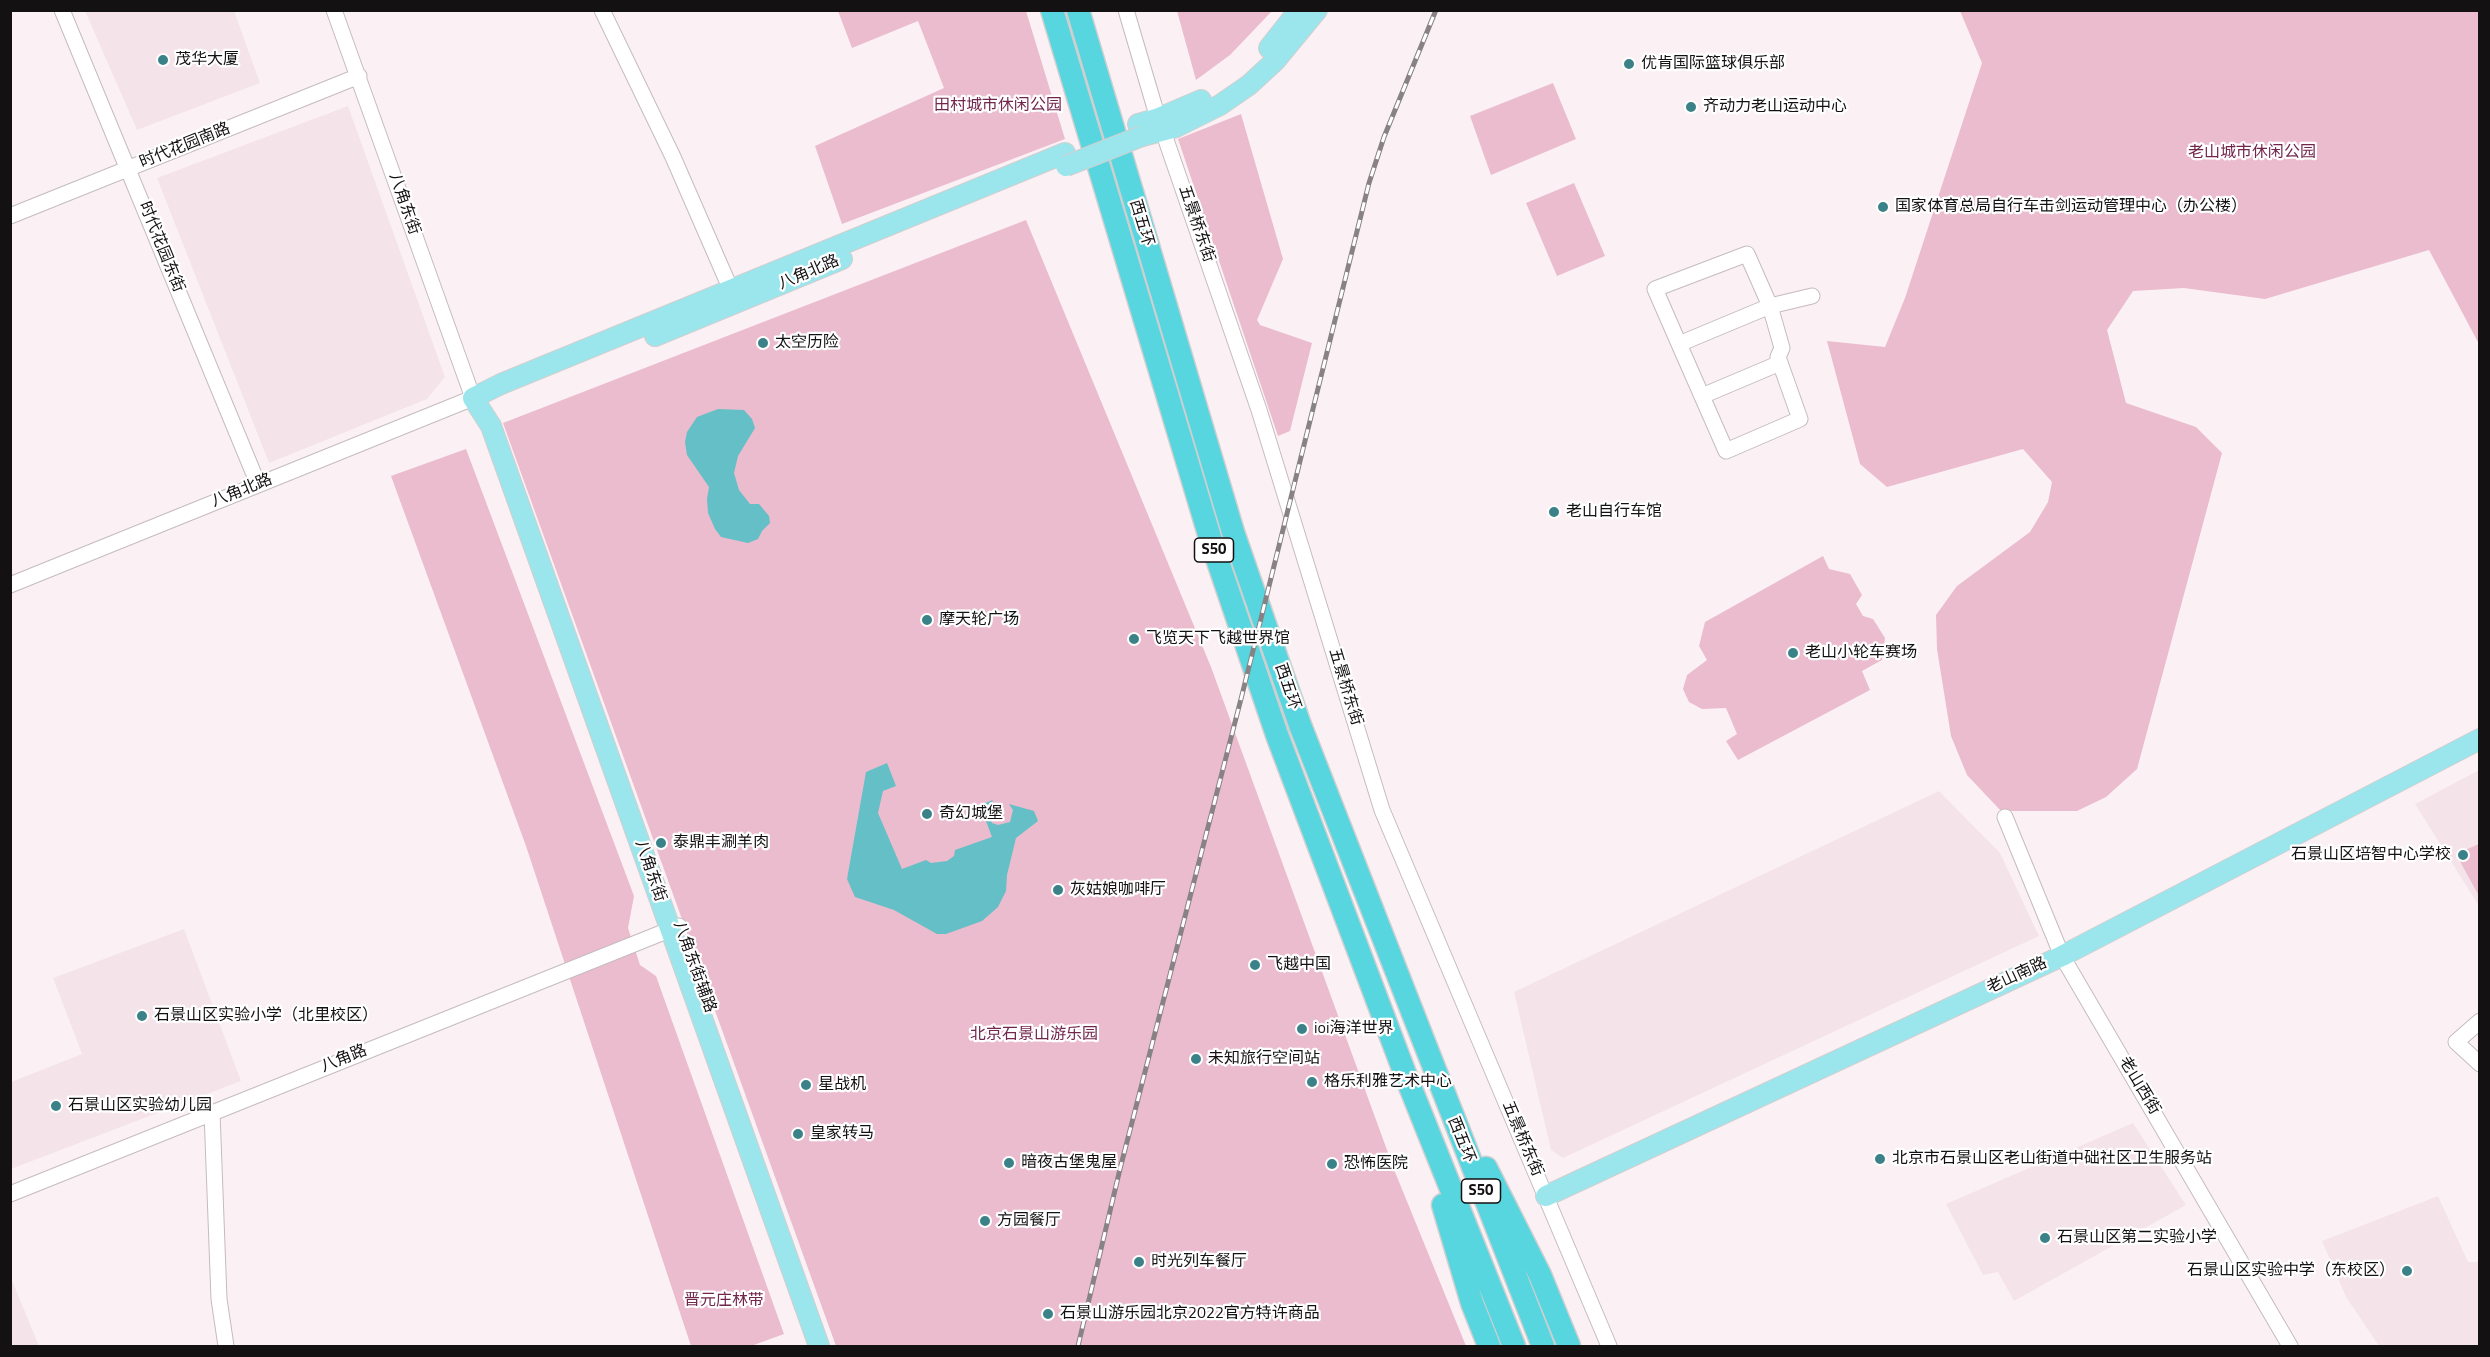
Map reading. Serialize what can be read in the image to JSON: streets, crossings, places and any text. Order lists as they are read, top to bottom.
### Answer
{
  "streets": {
    "highway": ["西五环", "S50"],
    "main road": [
      "八角东街",
      "八角北路",
      "八角东街辅路",
      "老山南路"
    ],
    "street": [
      "时代花园南路",
      "五景桥东街",
      "时代花园东街",
      "八角路",
      "老山西街"
    ]
  },
  "crossings": [
    ["时代花园南路", "八角东街"],
    ["时代花园南路", "时代花园东街"],
    ["八角东街", "八角北路"],
    ["八角东街", "八角东街辅路"],
    ["八角东街", "八角路"],
    ["五景桥东街", "八角北路"],
    ["五景桥东街", "老山南路"],
    ["时代花园东街", "八角北路"],
    ["八角东街辅路", "八角路"],
    ["老山南路", "老山西街"]
  ],
  "parks": [
    "田村城市休闲公园",
    "老山城市休闲公园",
    "北京石景山游乐园",
    "晋元庄林带"
  ],
  "places": [
    "茂华大厦",
    "优肯国际篮球俱乐部",
    "齐动力老山运动中心",
    "国家体育总局自行车击剑运动管理中心（办公楼）",
    "太空历险",
    "老山自行车馆",
    "摩天轮广场",
    "飞览天下飞越世界馆",
    "老山小轮车赛场",
    "奇幻城堡",
    "泰鼎丰涮羊肉",
    "石景山区培智中心学校",
    "灰姑娘咖啡厅",
    "飞越中国",
    "石景山区实验小学（北里校区）",
    "ioi海洋世界",
    "未知旅行空间站",
    "格乐利雅艺术中心",
    "星战机",
    "石景山区实验幼儿园",
    "皇家转马",
    "北京市石景山区老山街道中础社区卫生服务站",
    "暗夜古堡鬼屋",
    "恐怖医院",
    "方园餐厅",
    "石景山区第二实验小学",
    "时光列车餐厅",
    "石景山区实验中学（东校区）",
    "石景山游乐园北京2022官方特许商品"
  ]
}
